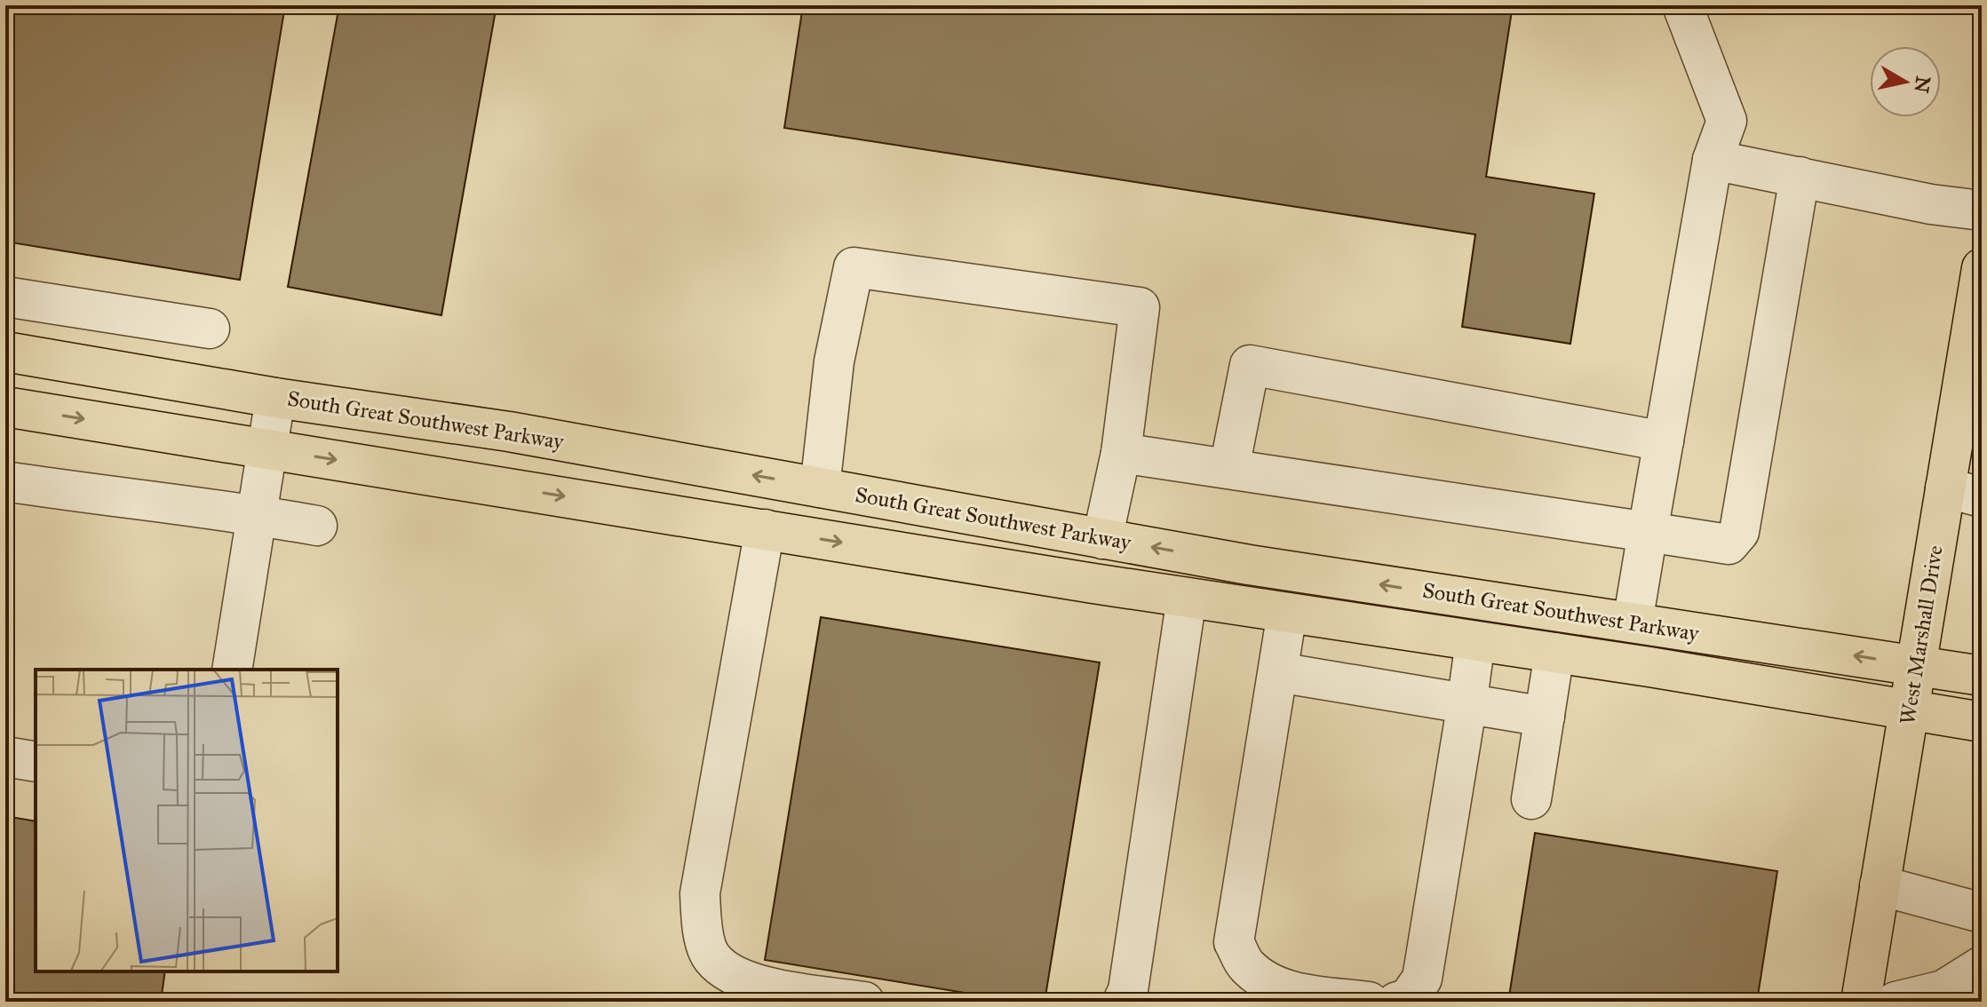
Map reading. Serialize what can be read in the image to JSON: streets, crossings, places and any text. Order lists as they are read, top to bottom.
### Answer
{
  "streets": {
    "main road": ["South Great Southwest Parkway", "West Marshall Drive"]
  },
  "crossings": [
    ["South Great Southwest Parkway", "West Marshall Drive"]
  ],
  "north": "right"
}
